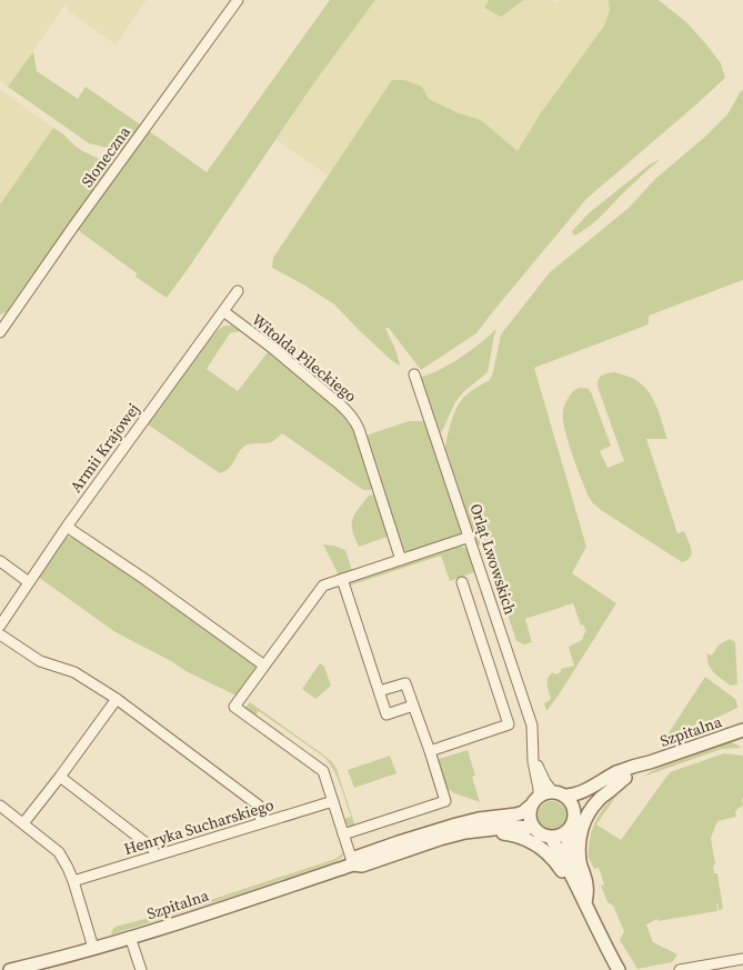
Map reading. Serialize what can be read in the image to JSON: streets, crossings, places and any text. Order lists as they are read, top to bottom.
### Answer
{
  "streets": {
    "street": [
      "Słoneczna",
      "Witolda Pileckiego",
      "Armii Krajowej",
      "Orląt Lwowskich",
      "Szpitalna",
      "Henryka Sucharskiego"
    ]
  },
  "crossings": [
    ["Witolda Pileckiego", "Armii Krajowej"],
    ["Orląt Lwowskich", "Szpitalna"]
  ]
}
